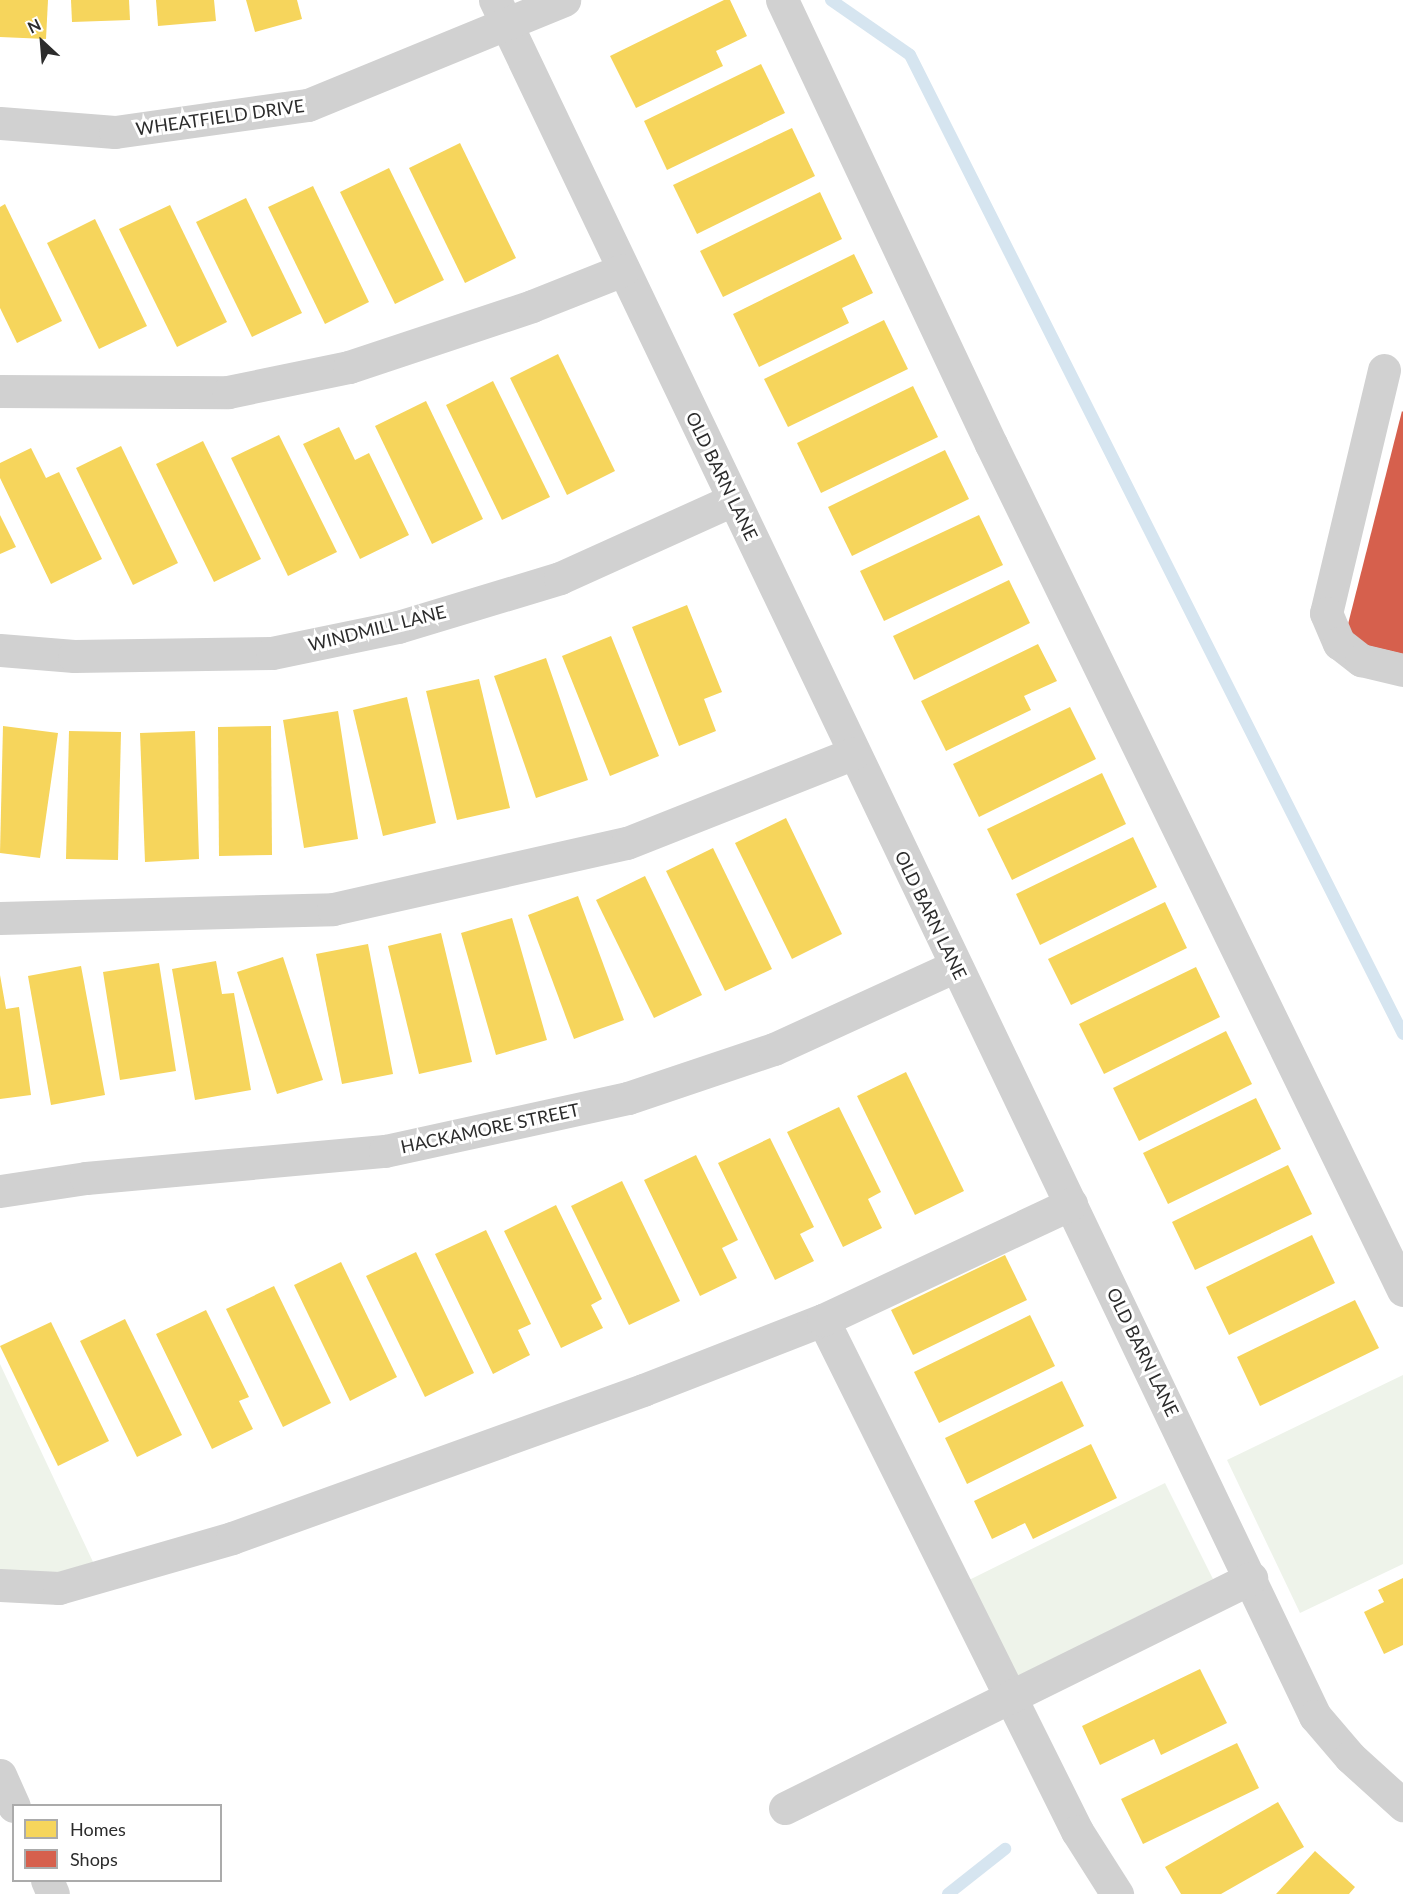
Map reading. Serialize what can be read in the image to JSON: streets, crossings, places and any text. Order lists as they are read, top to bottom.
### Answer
{
  "streets": {
    "street": [
      "WHEATFIELD DRIVE",
      "OLD BARN LANE",
      "WINDMILL LANE",
      "HACKAMORE STREET"
    ]
  },
  "crossings": [
    ["WHEATFIELD DRIVE", "OLD BARN LANE"],
    ["OLD BARN LANE", "WINDMILL LANE"],
    ["OLD BARN LANE", "HACKAMORE STREET"]
  ],
  "legend": ["Homes", "Shops"],
  "north": "top left"
}
